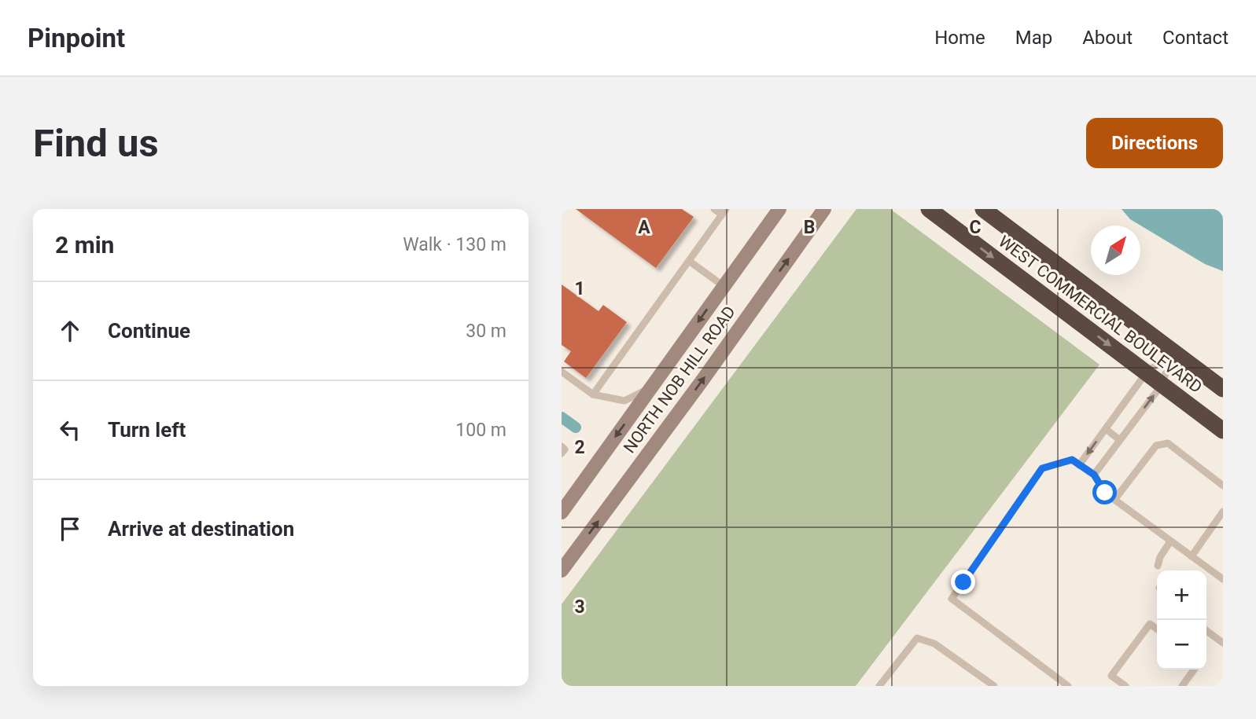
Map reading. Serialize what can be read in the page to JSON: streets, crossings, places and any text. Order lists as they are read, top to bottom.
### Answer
{
  "streets": {
    "highway": ["WEST COMMERCIAL BOULEVARD"],
    "main road": ["NORTH NOB HILL ROAD"]
  },
  "north": "top right",
  "page": {
    "header": "Pinpoint",
    "nav": [
      "Home",
      "Map",
      "About",
      "Contact"
    ],
    "buttons": "Directions",
    "title": "Find us",
    "heading": ["2 min", "Walk · 130 m"],
    "list": [
      ["Continue", "30 m"],
      ["Turn left", "100 m"],
      "Arrive at destination"
    ],
    "map_buttons": ["+", "−"]
  },
  "grid": {
    "columns": ["A", "B", "C"],
    "rows": ["1", "2", "3"]
  }
}
